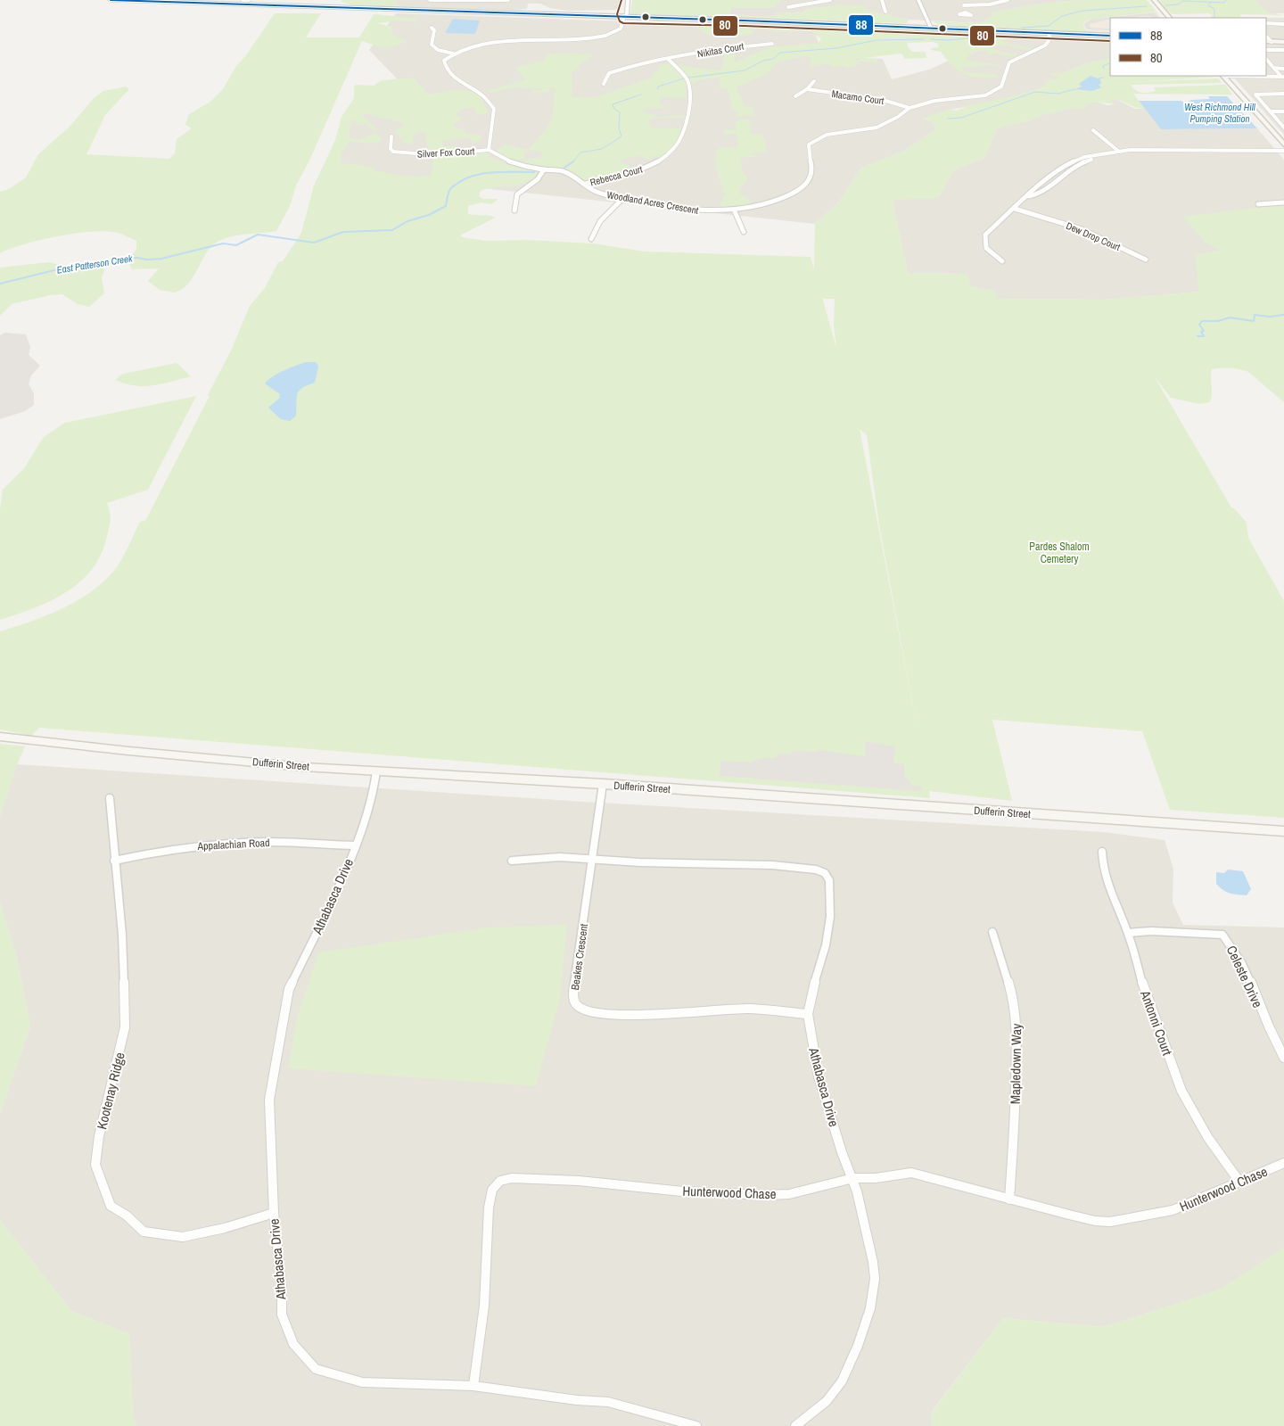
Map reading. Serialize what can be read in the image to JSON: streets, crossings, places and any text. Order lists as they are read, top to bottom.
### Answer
{
  "streets": {
    "main road": ["Dufferin Street"],
    "street": [
      "Nikitas Court",
      "Macamo Court",
      "Silver Fox Court",
      "Rebecca Court",
      "Woodland Acres Crescent",
      "Dew Drop Court",
      "Appalachian Road",
      "Athabasca Drive",
      "Beakes Crescent",
      "Celeste Drive",
      "Antonni Court",
      "Mapledown Way",
      "Kootenay Ridge",
      "Hunterwood Chase"
    ]
  },
  "crossings": [
    ["Nikitas Court", "Rebecca Court"],
    ["Macamo Court", "Woodland Acres Crescent"],
    ["Silver Fox Court", "Woodland Acres Crescent"],
    ["Rebecca Court", "Woodland Acres Crescent"],
    ["Dufferin Street", "Athabasca Drive"],
    ["Dufferin Street", "Beakes Crescent"],
    ["Appalachian Road", "Athabasca Drive"],
    ["Appalachian Road", "Kootenay Ridge"],
    ["Athabasca Drive", "Beakes Crescent"],
    ["Athabasca Drive", "Kootenay Ridge"],
    ["Athabasca Drive", "Hunterwood Chase"],
    ["Celeste Drive", "Antonni Court"],
    ["Antonni Court", "Hunterwood Chase"],
    ["Mapledown Way", "Hunterwood Chase"]
  ],
  "water": ["West Richmond Hill Pumping Station", "East Patterson Creek"],
  "parks": ["Pardes Shalom Cemetery"],
  "lines": ["transit line 88", "transit line 80"],
  "legend": ["88", "80"]
}
